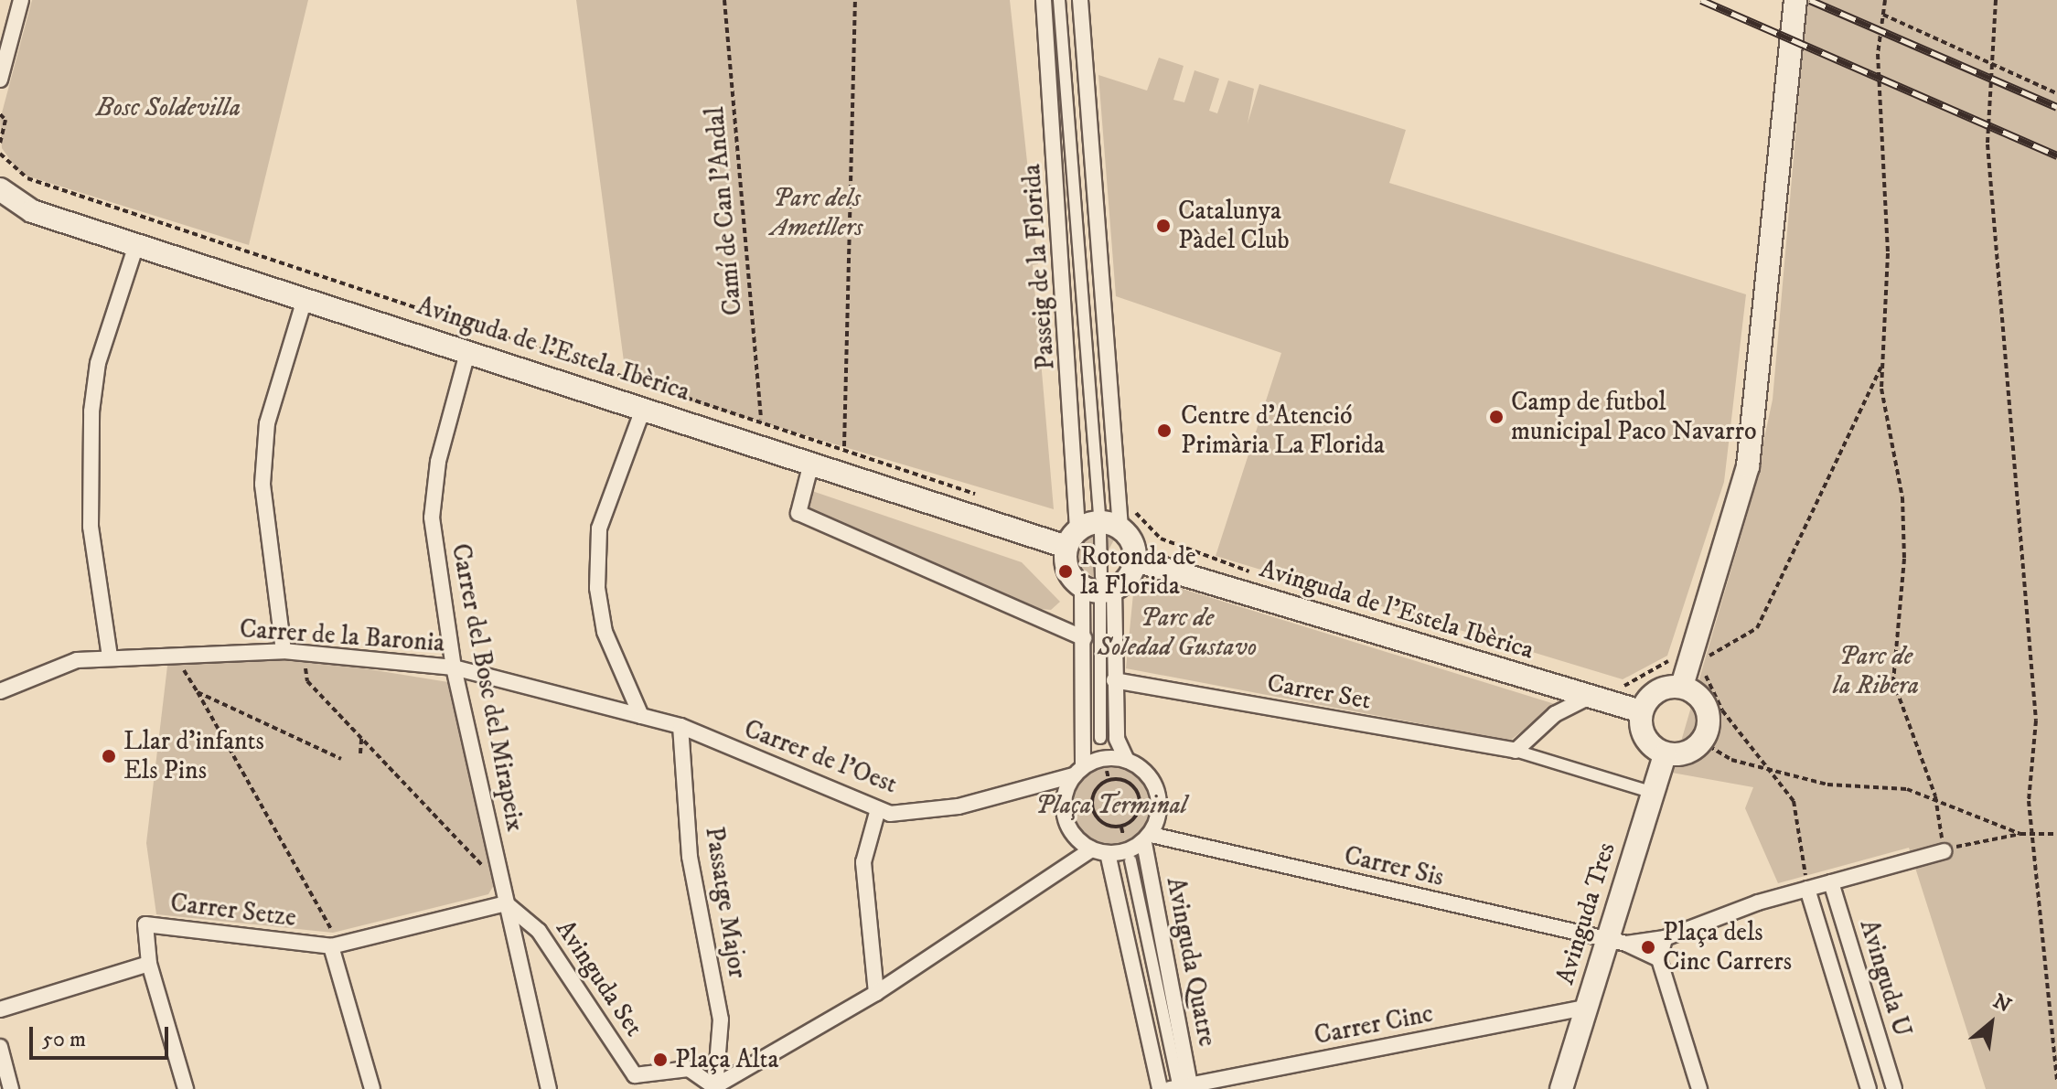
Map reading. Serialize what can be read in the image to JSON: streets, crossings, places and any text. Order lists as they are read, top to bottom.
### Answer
{
  "streets": {
    "main road": ["Avinguda de l'Estela Ibèrica", "Avinguda Tres"],
    "street": [
      "Passeig de la Florida",
      "Carrer de la Baronia",
      "Carrer del Bosc del Mirapeix",
      "Carrer Set",
      "Carrer de l'Oest",
      "Carrer Sis",
      "Passatge Major",
      "Carrer Setze",
      "Avinguda Quatre",
      "Avinguda Set",
      "Avinguda U",
      "Carrer Cinc"
    ],
    "path": ["Camí de Can l'Andal"]
  },
  "crossings": [
    ["Passeig de la Florida", "Avinguda de l'Estela Ibèrica"],
    ["Avinguda de l'Estela Ibèrica", "Carrer del Bosc del Mirapeix"],
    ["Avinguda de l'Estela Ibèrica", "Avinguda Tres"],
    ["Carrer de la Baronia", "Carrer del Bosc del Mirapeix"],
    ["Carrer de la Baronia", "Carrer de l'Oest"],
    ["Carrer de la Baronia", "Passatge Major"],
    ["Carrer del Bosc del Mirapeix", "Carrer Setze"],
    ["Carrer del Bosc del Mirapeix", "Avinguda Set"],
    ["Carrer Set", "Avinguda Tres"],
    ["Carrer de l'Oest", "Passatge Major"],
    ["Carrer Sis", "Avinguda Tres"],
    ["Carrer Sis", "Avinguda Quatre"],
    ["Carrer Setze", "Avinguda Set"],
    ["Avinguda Tres", "Carrer Cinc"],
    ["Avinguda Quatre", "Carrer Cinc"]
  ],
  "parks": [
    "Bosc Soldevilla",
    "Parc dels Ametllers",
    "Parc de Soledad Gustavo",
    "Parc de la Ribera",
    "Plaça Terminal"
  ],
  "places": [
    "Catalunya Pàdel Club",
    "Camp de futbol municipal Paco Navarro",
    "Centre d'Atenció Primària La Florida",
    "Rotonda de la Florida",
    "Llar d'infants Els Pins",
    "Plaça dels Cinc Carrers",
    "Plaça Alta"
  ],
  "scale_bar": "50 m",
  "north": "top right"
}
